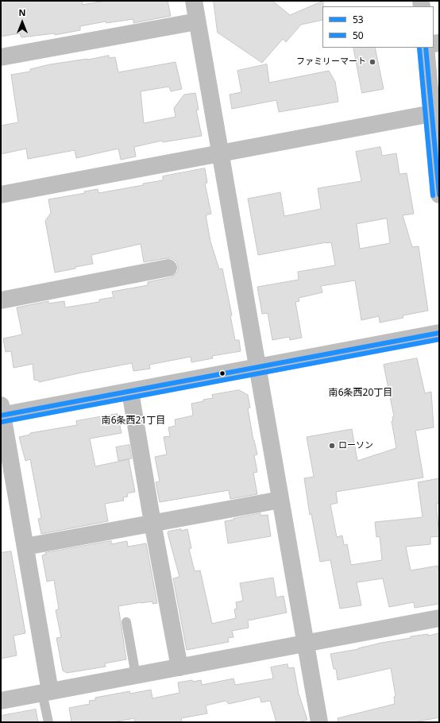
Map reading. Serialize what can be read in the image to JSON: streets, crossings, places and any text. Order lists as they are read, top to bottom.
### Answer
{
  "districts": ["南6条西20丁目", "南6条西21丁目"],
  "places": ["ファミリーマート", "ローソン"],
  "lines": ["transit line 53", "transit line 50"],
  "legend": ["53", "50"],
  "north": "top"
}
